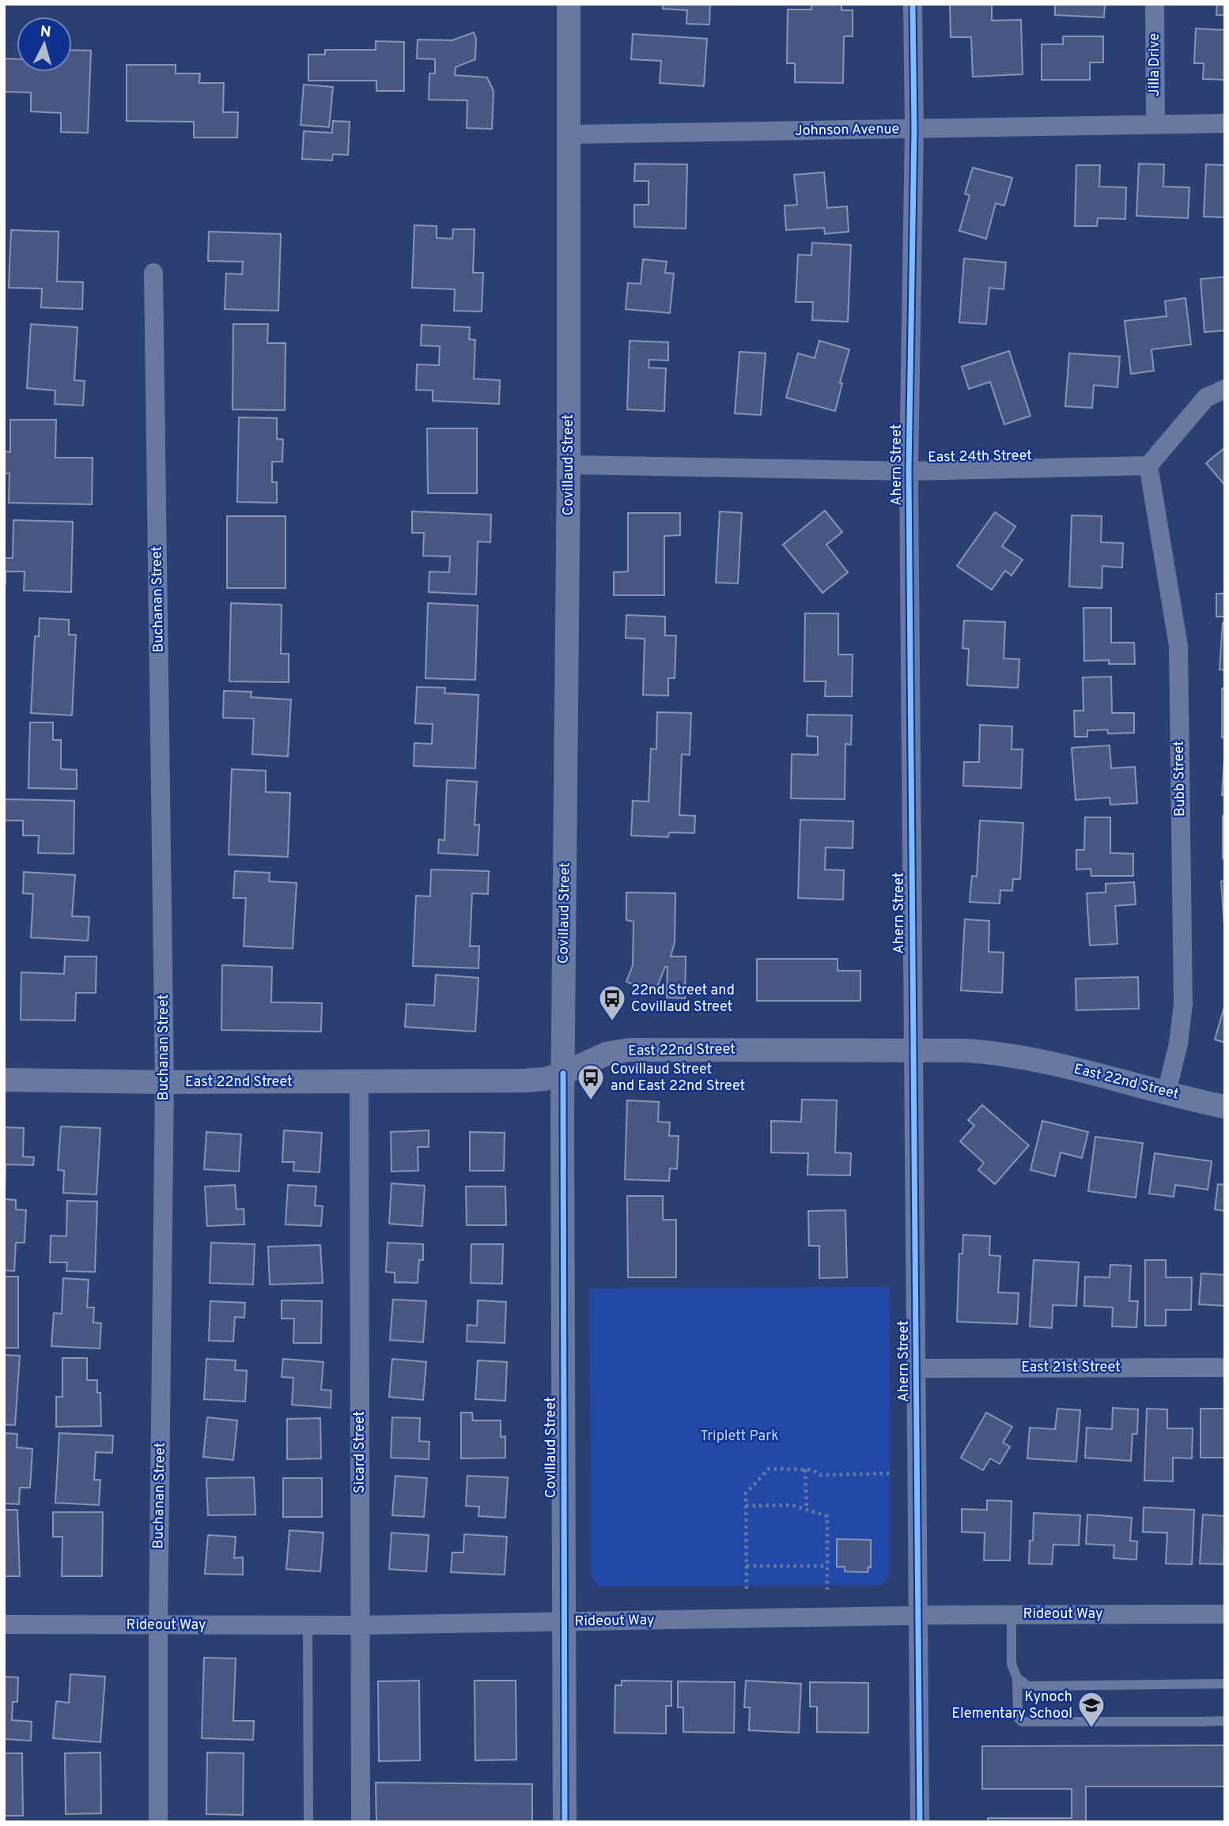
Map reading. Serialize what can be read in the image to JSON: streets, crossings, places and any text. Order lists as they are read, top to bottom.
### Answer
{
  "streets": {
    "street": [
      "Jilla Drive",
      "Johnson Avenue",
      "East 24th Street",
      "Covillaud Street",
      "Ahern Street",
      "Buchanan Street",
      "Bubb Street",
      "East 22nd Street",
      "East 21st Street",
      "Sicard Street",
      "Rideout Way"
    ]
  },
  "crossings": [
    ["Jilla Drive", "Johnson Avenue"],
    ["Johnson Avenue", "Covillaud Street"],
    ["Johnson Avenue", "Ahern Street"],
    ["East 24th Street", "Covillaud Street"],
    ["East 24th Street", "Ahern Street"],
    ["East 24th Street", "Bubb Street"],
    ["Covillaud Street", "East 22nd Street"],
    ["Covillaud Street", "Rideout Way"],
    ["Ahern Street", "East 22nd Street"],
    ["Ahern Street", "East 21st Street"],
    ["Ahern Street", "Rideout Way"],
    ["Buchanan Street", "East 22nd Street"],
    ["Buchanan Street", "Rideout Way"],
    ["Bubb Street", "East 22nd Street"],
    ["East 22nd Street", "Sicard Street"],
    ["Sicard Street", "Rideout Way"]
  ],
  "parks": ["Triplett Park"],
  "places": {
    "bus stop": ["22nd Street and Covillaud Street", "Covillaud Street and East 22nd Street"],
    "school or university": ["Kynoch Elementary School"]
  },
  "north": "top"
}
